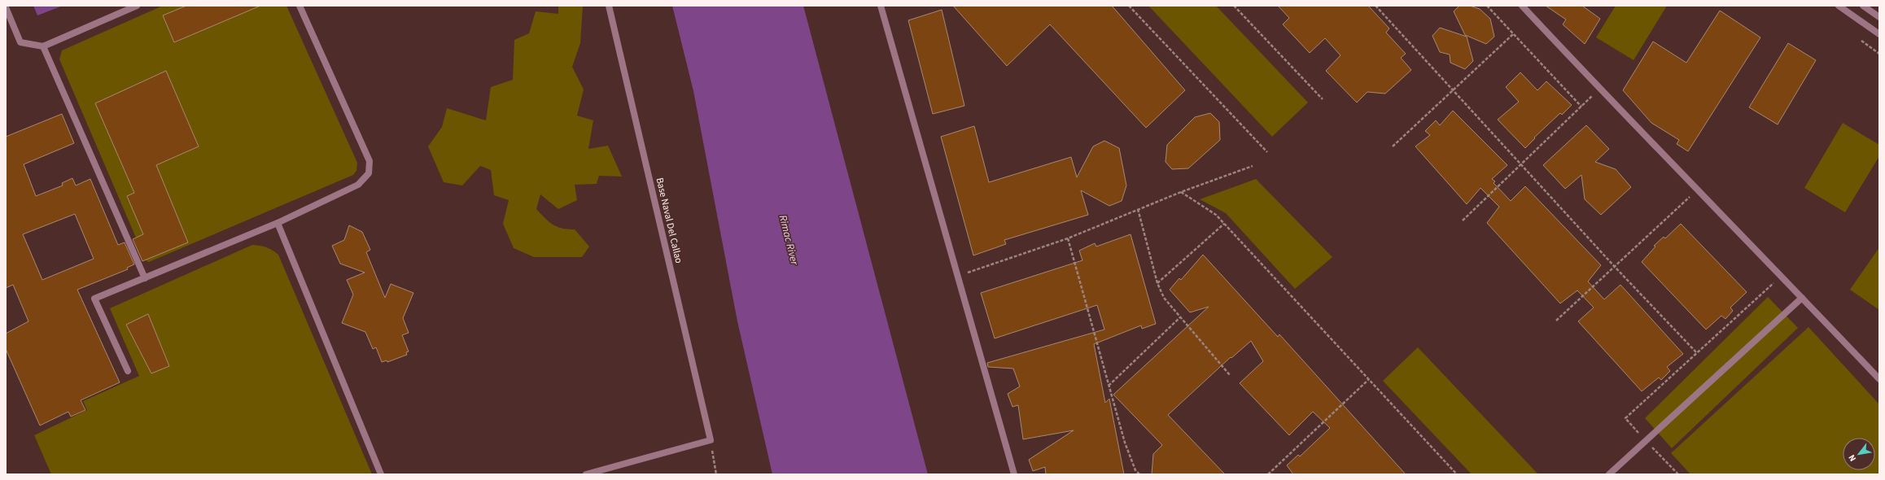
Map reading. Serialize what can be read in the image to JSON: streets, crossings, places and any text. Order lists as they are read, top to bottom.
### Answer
{
  "streets": {
    "street": ["Base Naval Del Callao"]
  },
  "water": ["Rimac River"],
  "north": "bottom left"
}
